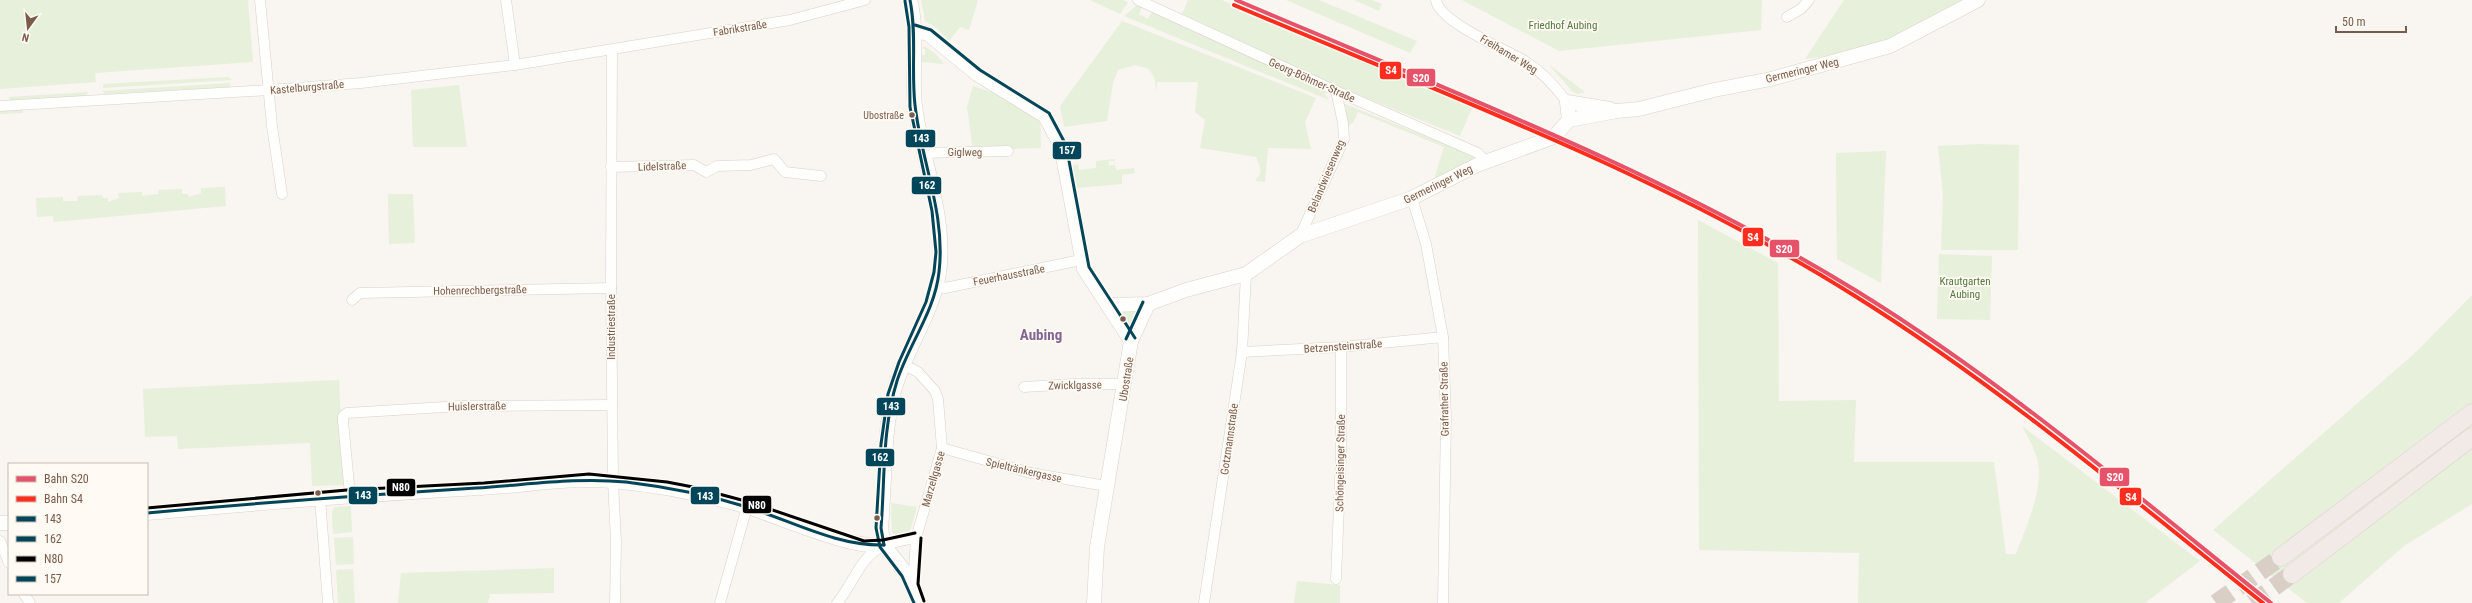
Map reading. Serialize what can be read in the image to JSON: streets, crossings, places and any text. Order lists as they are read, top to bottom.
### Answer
{
  "streets": {
    "street": [
      "Fabrikstraße",
      "Freihamer Weg",
      "Germeringer Weg",
      "Georg-Böhmer-Straße",
      "Kastelburgstraße",
      "Giglweg",
      "Lidelstraße",
      "Belandwiesenweg",
      "Feuerhausstraße",
      "Hohenrechbergstraße",
      "Industriestraße",
      "Betzensteinstraße",
      "Ubostraße",
      "Zwicklgasse",
      "Grafrather Straße",
      "Huislerstraße",
      "Gotzmannstraße",
      "Schöngeisinger Straße",
      "Spieltränkergasse",
      "Marzellgasse"
    ]
  },
  "crossings": [
    ["Fabrikstraße", "Kastelburgstraße"],
    ["Fabrikstraße", "Industriestraße"],
    ["Freihamer Weg", "Germeringer Weg"],
    ["Germeringer Weg", "Georg-Böhmer-Straße"],
    ["Germeringer Weg", "Belandwiesenweg"],
    ["Germeringer Weg", "Ubostraße"],
    ["Germeringer Weg", "Grafrather Straße"],
    ["Germeringer Weg", "Gotzmannstraße"],
    ["Georg-Böhmer-Straße", "Belandwiesenweg"],
    ["Kastelburgstraße", "Industriestraße"],
    ["Lidelstraße", "Industriestraße"],
    ["Feuerhausstraße", "Ubostraße"],
    ["Hohenrechbergstraße", "Industriestraße"],
    ["Industriestraße", "Huislerstraße"],
    ["Betzensteinstraße", "Grafrather Straße"],
    ["Betzensteinstraße", "Gotzmannstraße"],
    ["Betzensteinstraße", "Schöngeisinger Straße"],
    ["Ubostraße", "Zwicklgasse"],
    ["Ubostraße", "Spieltränkergasse"],
    ["Spieltränkergasse", "Marzellgasse"]
  ],
  "districts": ["Aubing"],
  "parks": ["Friedhof Aubing", "Krautgarten Aubing"],
  "places": ["Ubostraße"],
  "lines": [
    "rail line S20",
    "transit line 143",
    "transit line 162",
    "rail line S4",
    "transit line 157",
    "transit line N80"
  ],
  "legend": [
    "Bahn S20",
    "Bahn S4",
    "143",
    "162",
    "N80",
    "157"
  ],
  "scale_bar": "50 m",
  "north": "bottom"
}
